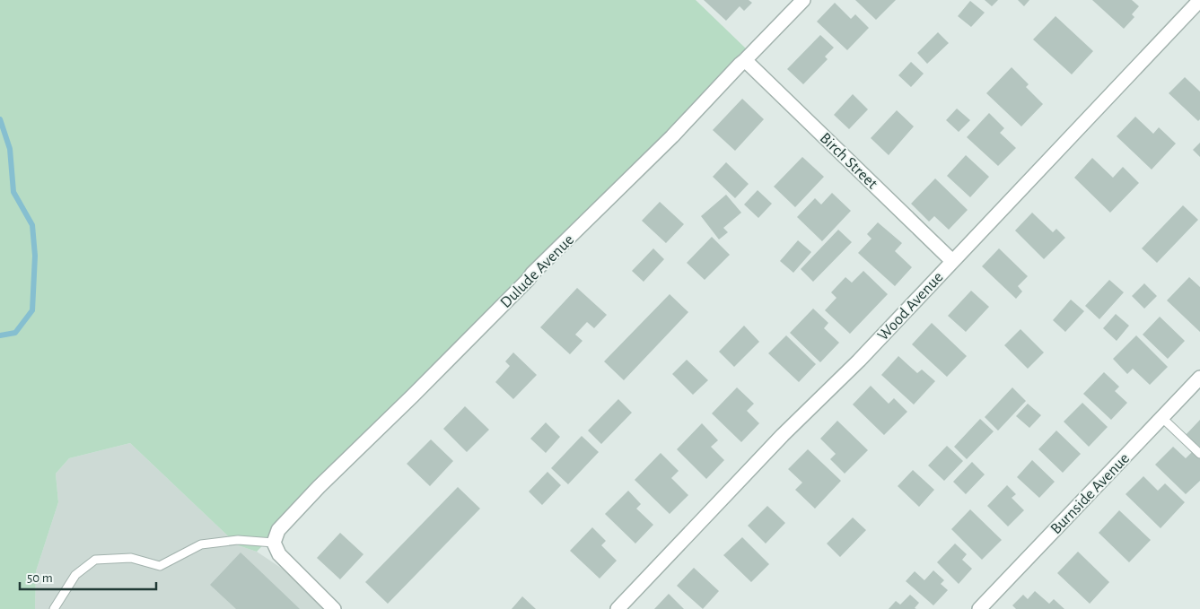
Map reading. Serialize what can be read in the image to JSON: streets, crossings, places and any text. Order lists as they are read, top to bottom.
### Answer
{
  "streets": {
    "street": [
      "Birch Street",
      "Dulude Avenue",
      "Wood Avenue",
      "Burnside Avenue"
    ]
  },
  "crossings": [
    ["Birch Street", "Dulude Avenue"],
    ["Birch Street", "Wood Avenue"]
  ],
  "scale_bar": "50 m"
}
